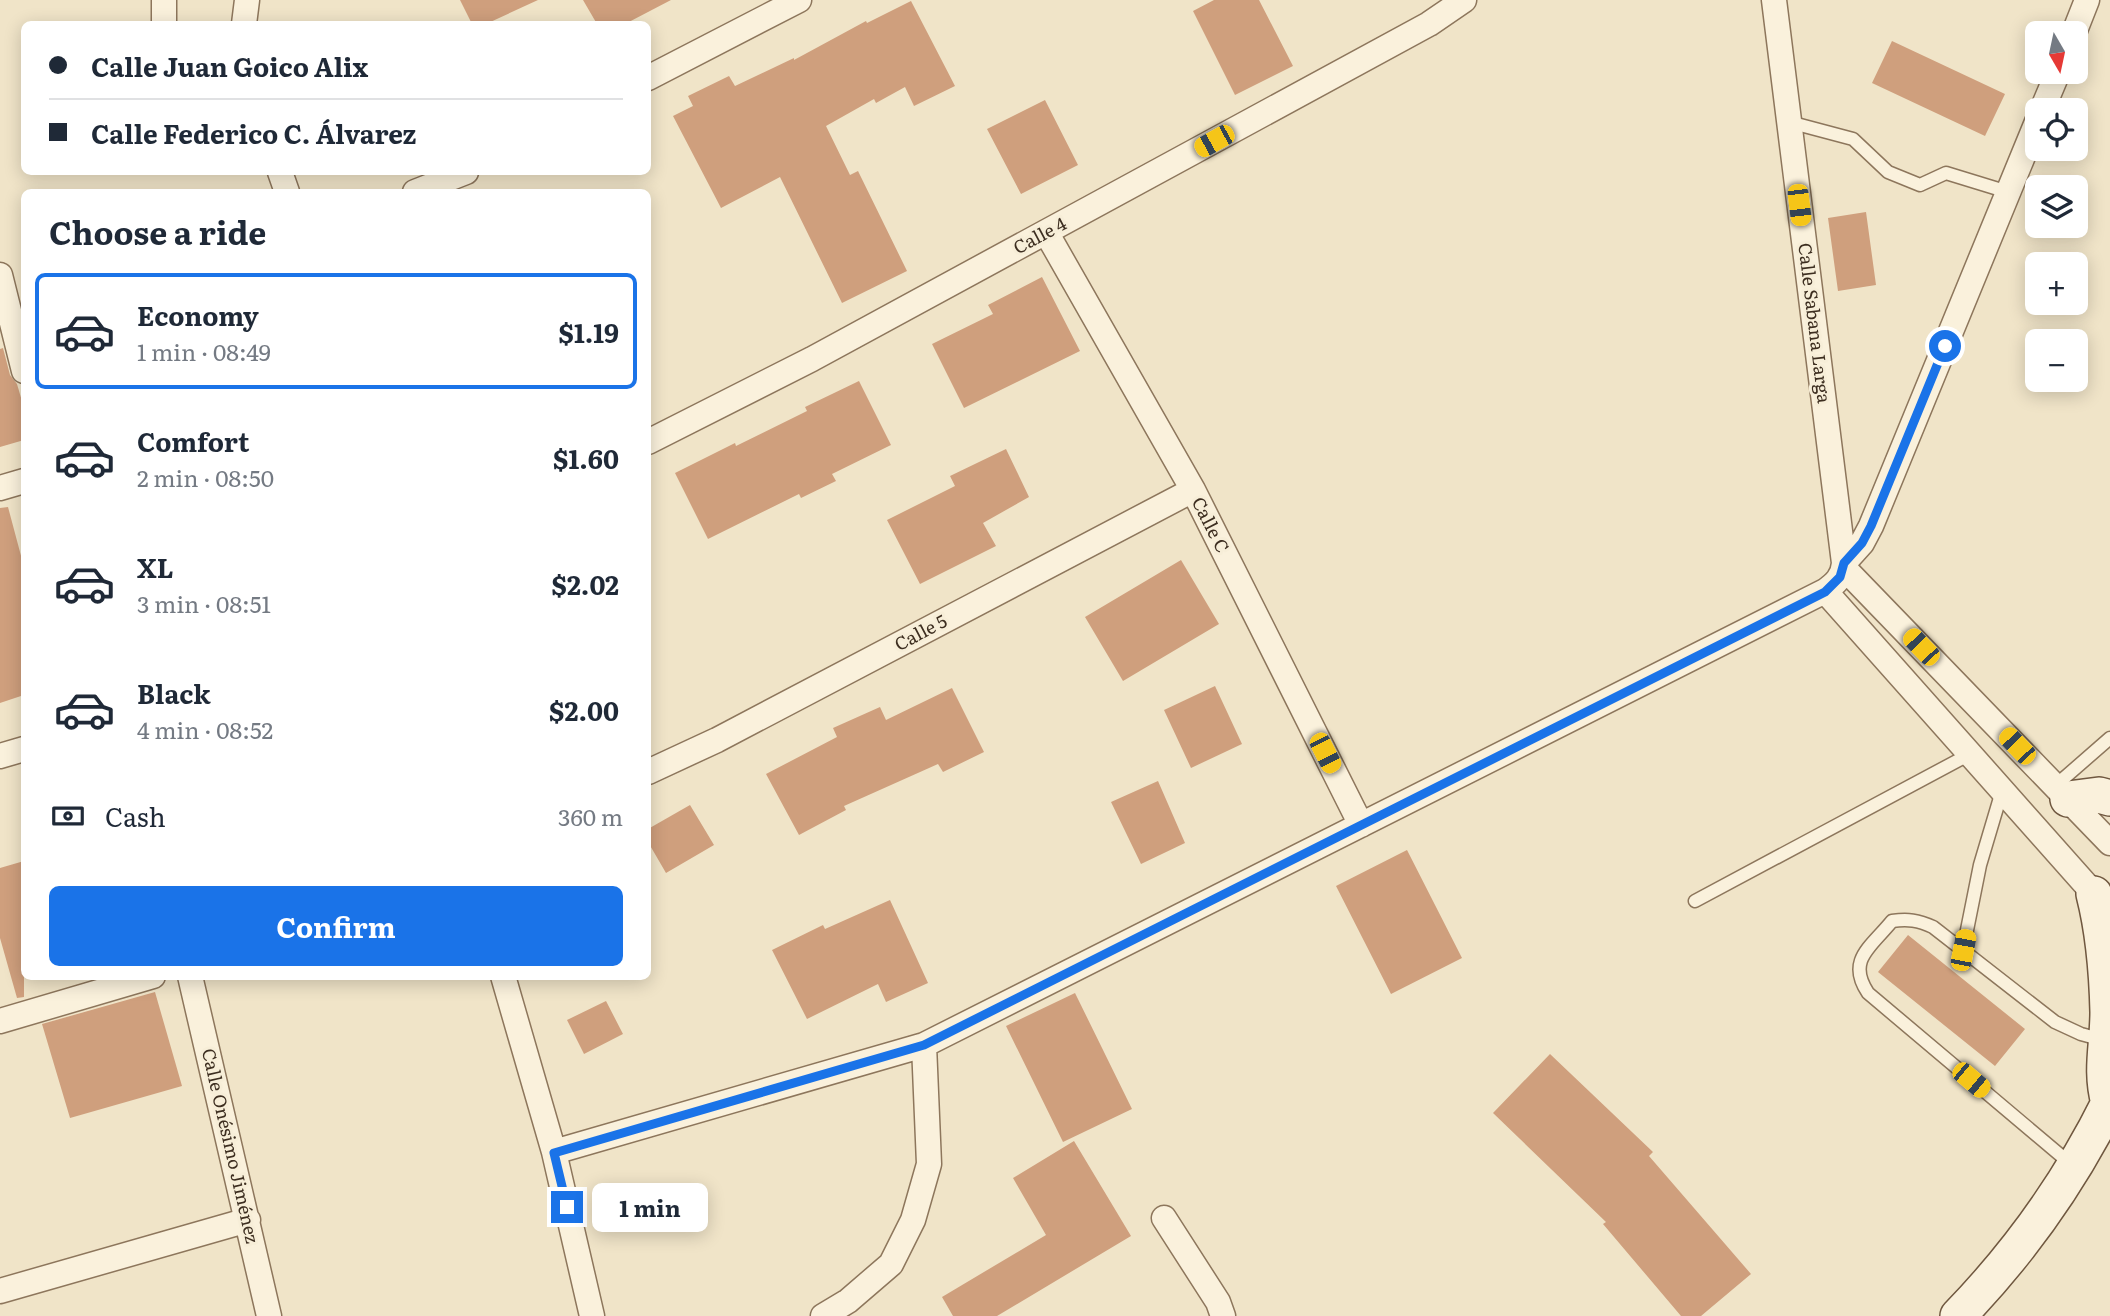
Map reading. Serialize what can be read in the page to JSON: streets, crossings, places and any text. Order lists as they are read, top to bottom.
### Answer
{
  "streets": {
    "street": [
      "Calle 4",
      "Calle Sabana Larga",
      "Calle C",
      "Calle 5",
      "Calle Onésimo Jiménez"
    ]
  },
  "crossings": [
    ["Calle 4", "Calle C"],
    ["Calle C", "Calle 5"]
  ],
  "north": "bottom",
  "page": {
    "map_buttons": ["+", "−"],
    "banner": ["Calle Juan Goico Alix", "Calle Federico C. Álvarez"],
    "heading": "Choose a ride",
    "list": [
      {
        "name": "Economy",
        "note": "1 min · 08:49",
        "value": "$1.19"
      },
      {
        "name": "Comfort",
        "note": "2 min · 08:50",
        "value": "$1.60"
      },
      {
        "name": "XL",
        "note": "3 min · 08:51",
        "value": "$2.02"
      },
      {
        "name": "Black",
        "note": "4 min · 08:52",
        "value": "$2.00"
      }
    ],
    "pay": ["Cash", "360 m"],
    "buttons": "Confirm",
    "bubble": "1 min"
  }
}
